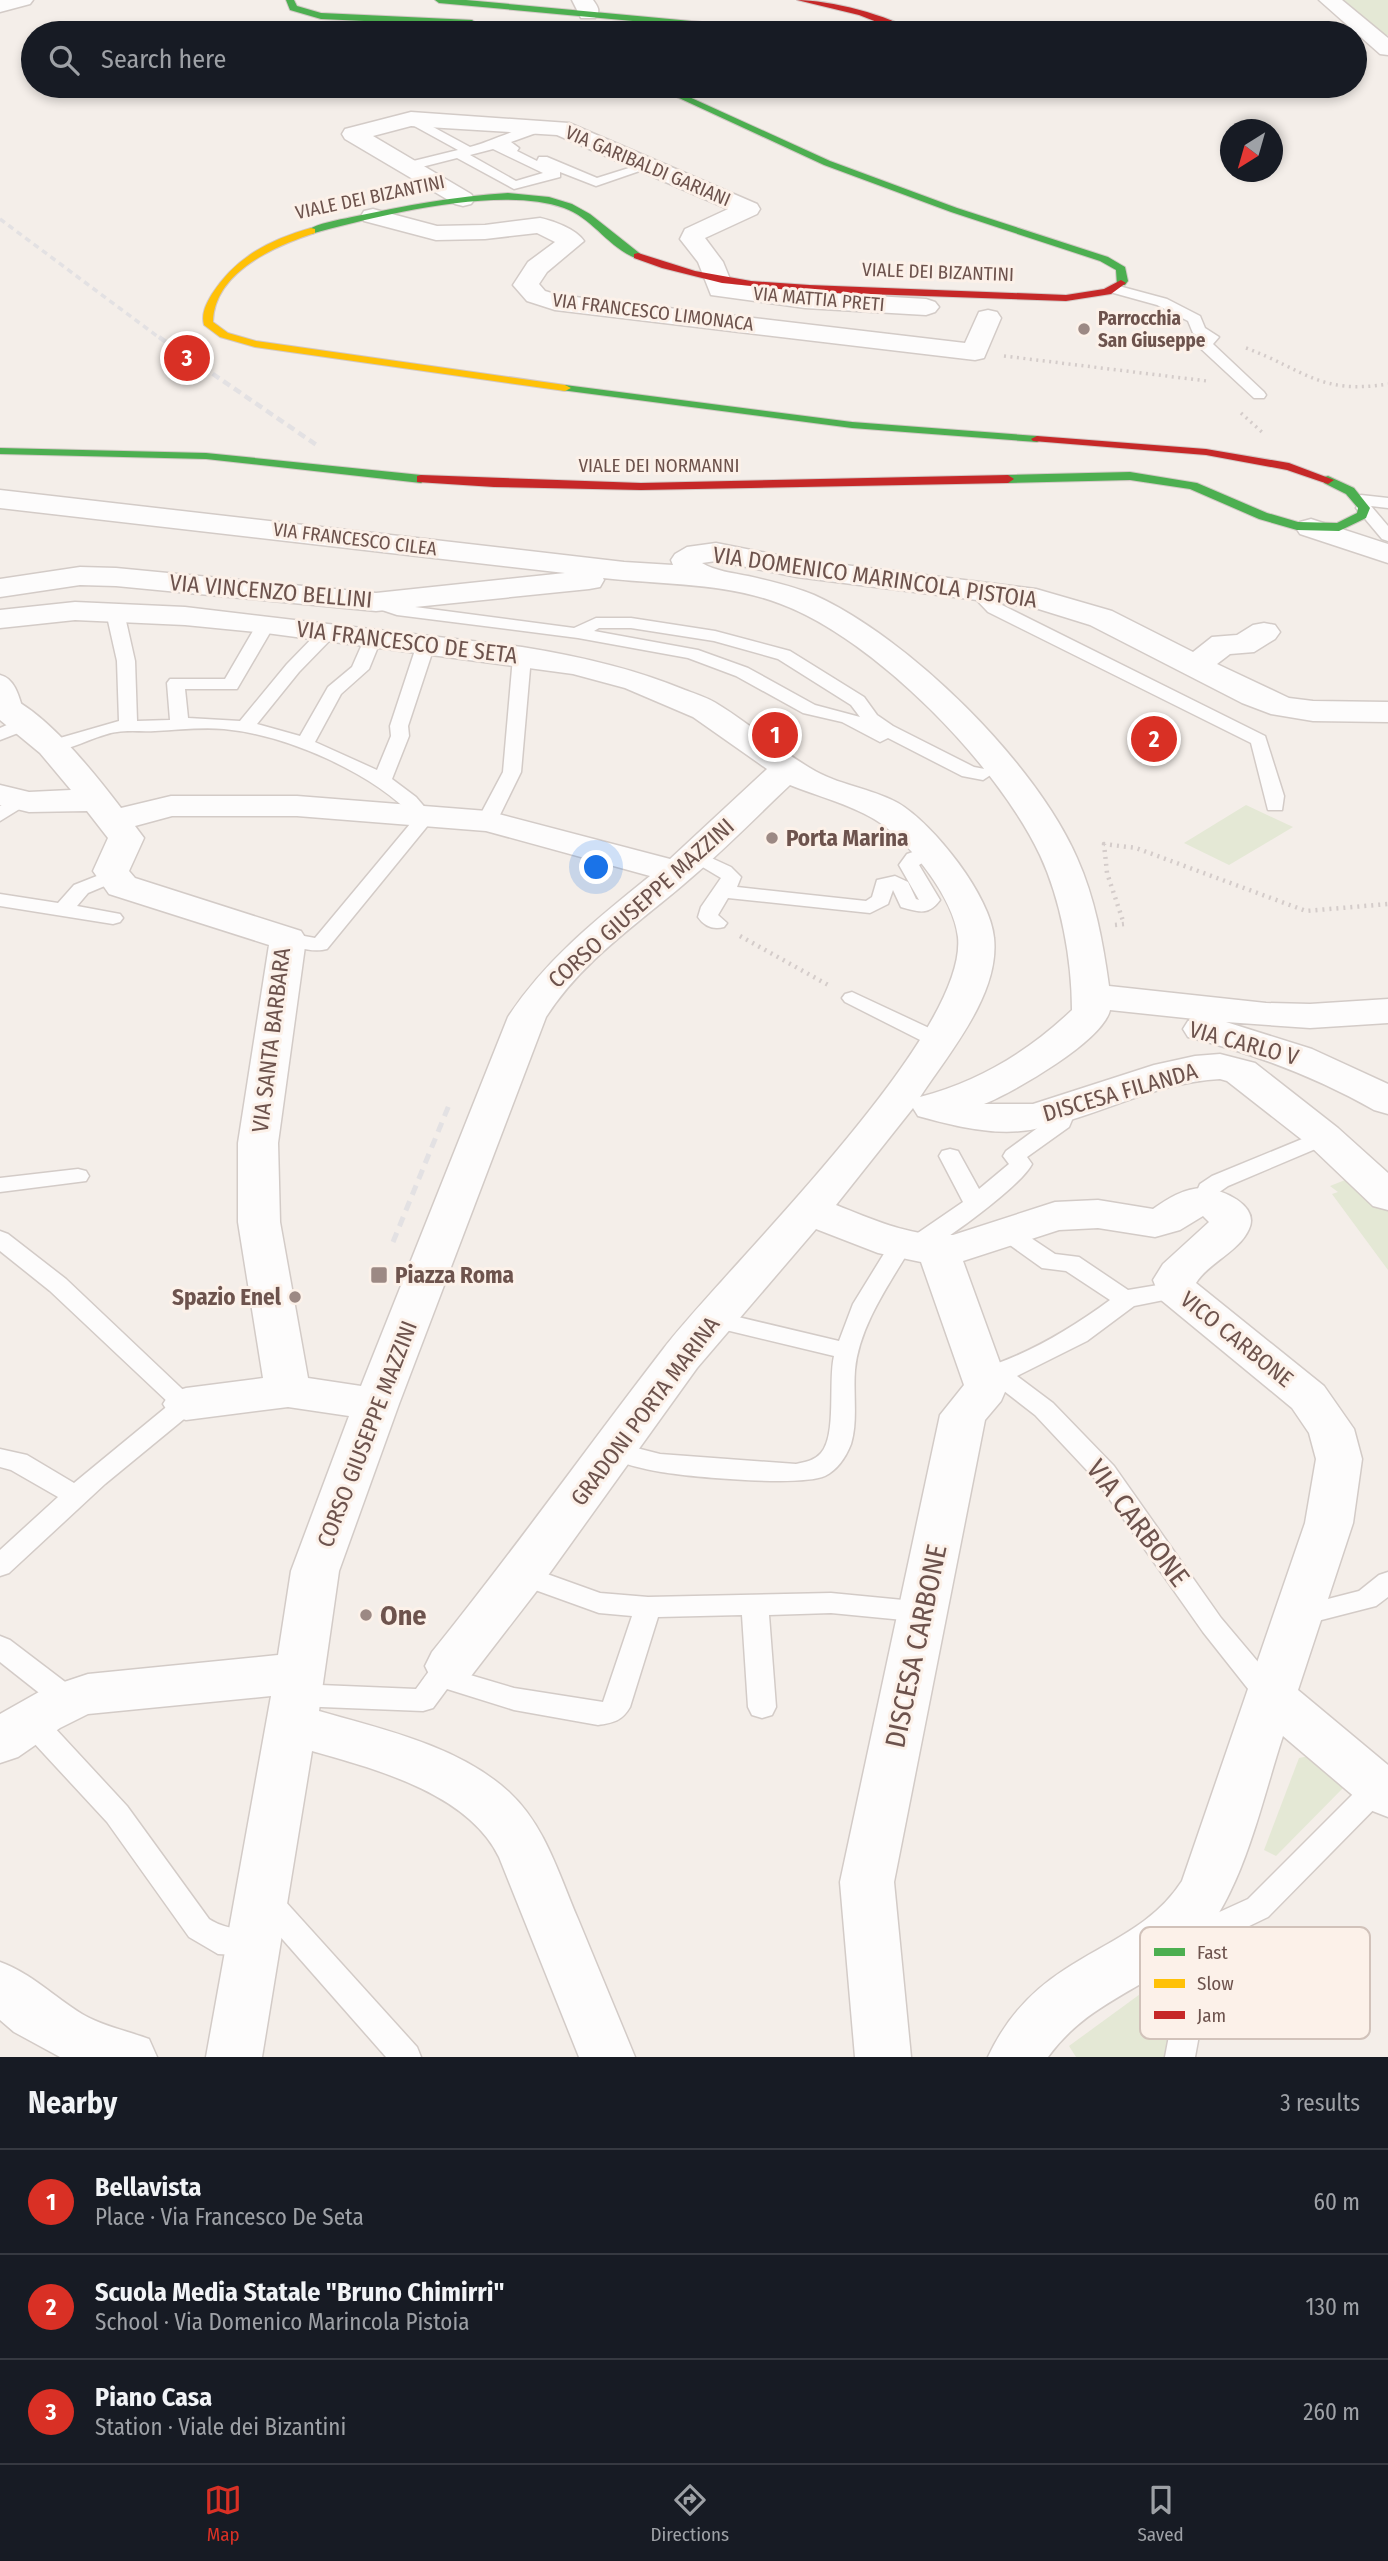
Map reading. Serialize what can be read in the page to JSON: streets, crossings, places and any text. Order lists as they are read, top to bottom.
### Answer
{
  "streets": {
    "street": [
      "VIA GARIBALDI GARIANI",
      "VIALE DEI BIZANTINI",
      "VIA MATTIA PRETI",
      "VIA FRANCESCO LIMONACA",
      "VIALE DEI NORMANNI",
      "VIA FRANCESCO CILEA",
      "VIA DOMENICO MARINCOLA PISTOIA",
      "VIA VINCENZO BELLINI",
      "VIA FRANCESCO DE SETA",
      "CORSO GIUSEPPE MAZZINI",
      "VIA SANTA BARBARA",
      "VIA CARLO V",
      "DISCESA FILANDA",
      "VICO CARBONE",
      "GRADONI PORTA MARINA",
      "DISCESA CARBONE"
    ],
    "lane": ["VIA CARBONE"]
  },
  "crossings": [
    ["VIA GARIBALDI GARIANI", "VIALE DEI BIZANTINI"],
    ["VIA GARIBALDI GARIANI", "VIA MATTIA PRETI"],
    ["VIALE DEI BIZANTINI", "VIA MATTIA PRETI"],
    ["VIALE DEI BIZANTINI", "VIA FRANCESCO LIMONACA"],
    ["VIA FRANCESCO CILEA", "VIA DOMENICO MARINCOLA PISTOIA"],
    ["VIA FRANCESCO CILEA", "VIA VINCENZO BELLINI"],
    ["VIA DOMENICO MARINCOLA PISTOIA", "VIA CARLO V"],
    ["VIA FRANCESCO DE SETA", "CORSO GIUSEPPE MAZZINI"],
    ["VIA FRANCESCO DE SETA", "GRADONI PORTA MARINA"],
    ["DISCESA FILANDA", "GRADONI PORTA MARINA"],
    ["VICO CARBONE", "VIA CARBONE"],
    ["VIA CARBONE", "DISCESA CARBONE"]
  ],
  "places": {
    "other": [
      "Parrocchia San Giuseppe",
      "Porta Marina",
      "Spazio Enel",
      "One"
    ],
    "transit": ["Piazza Roma"]
  },
  "legend": ["Fast", "Slow", "Jam"],
  "north": "bottom left",
  "page": {
    "search": "Search here",
    "pins": ["3", "1", "2"],
    "heading": ["Nearby", "3 results"],
    "list": [
      {
        "mark": "1",
        "name": "Bellavista",
        "note": "Place · Via Francesco De Seta",
        "value": "60 m"
      },
      {
        "mark": "2",
        "name": "Scuola Media Statale \"Bruno Chimirri\"",
        "note": "School · Via Domenico Marincola Pistoia",
        "value": "130 m"
      },
      {
        "mark": "3",
        "name": "Piano Casa",
        "note": "Station · Viale dei Bizantini",
        "value": "260 m"
      }
    ],
    "nav": ["Map", "Directions", "Saved"]
  }
}
